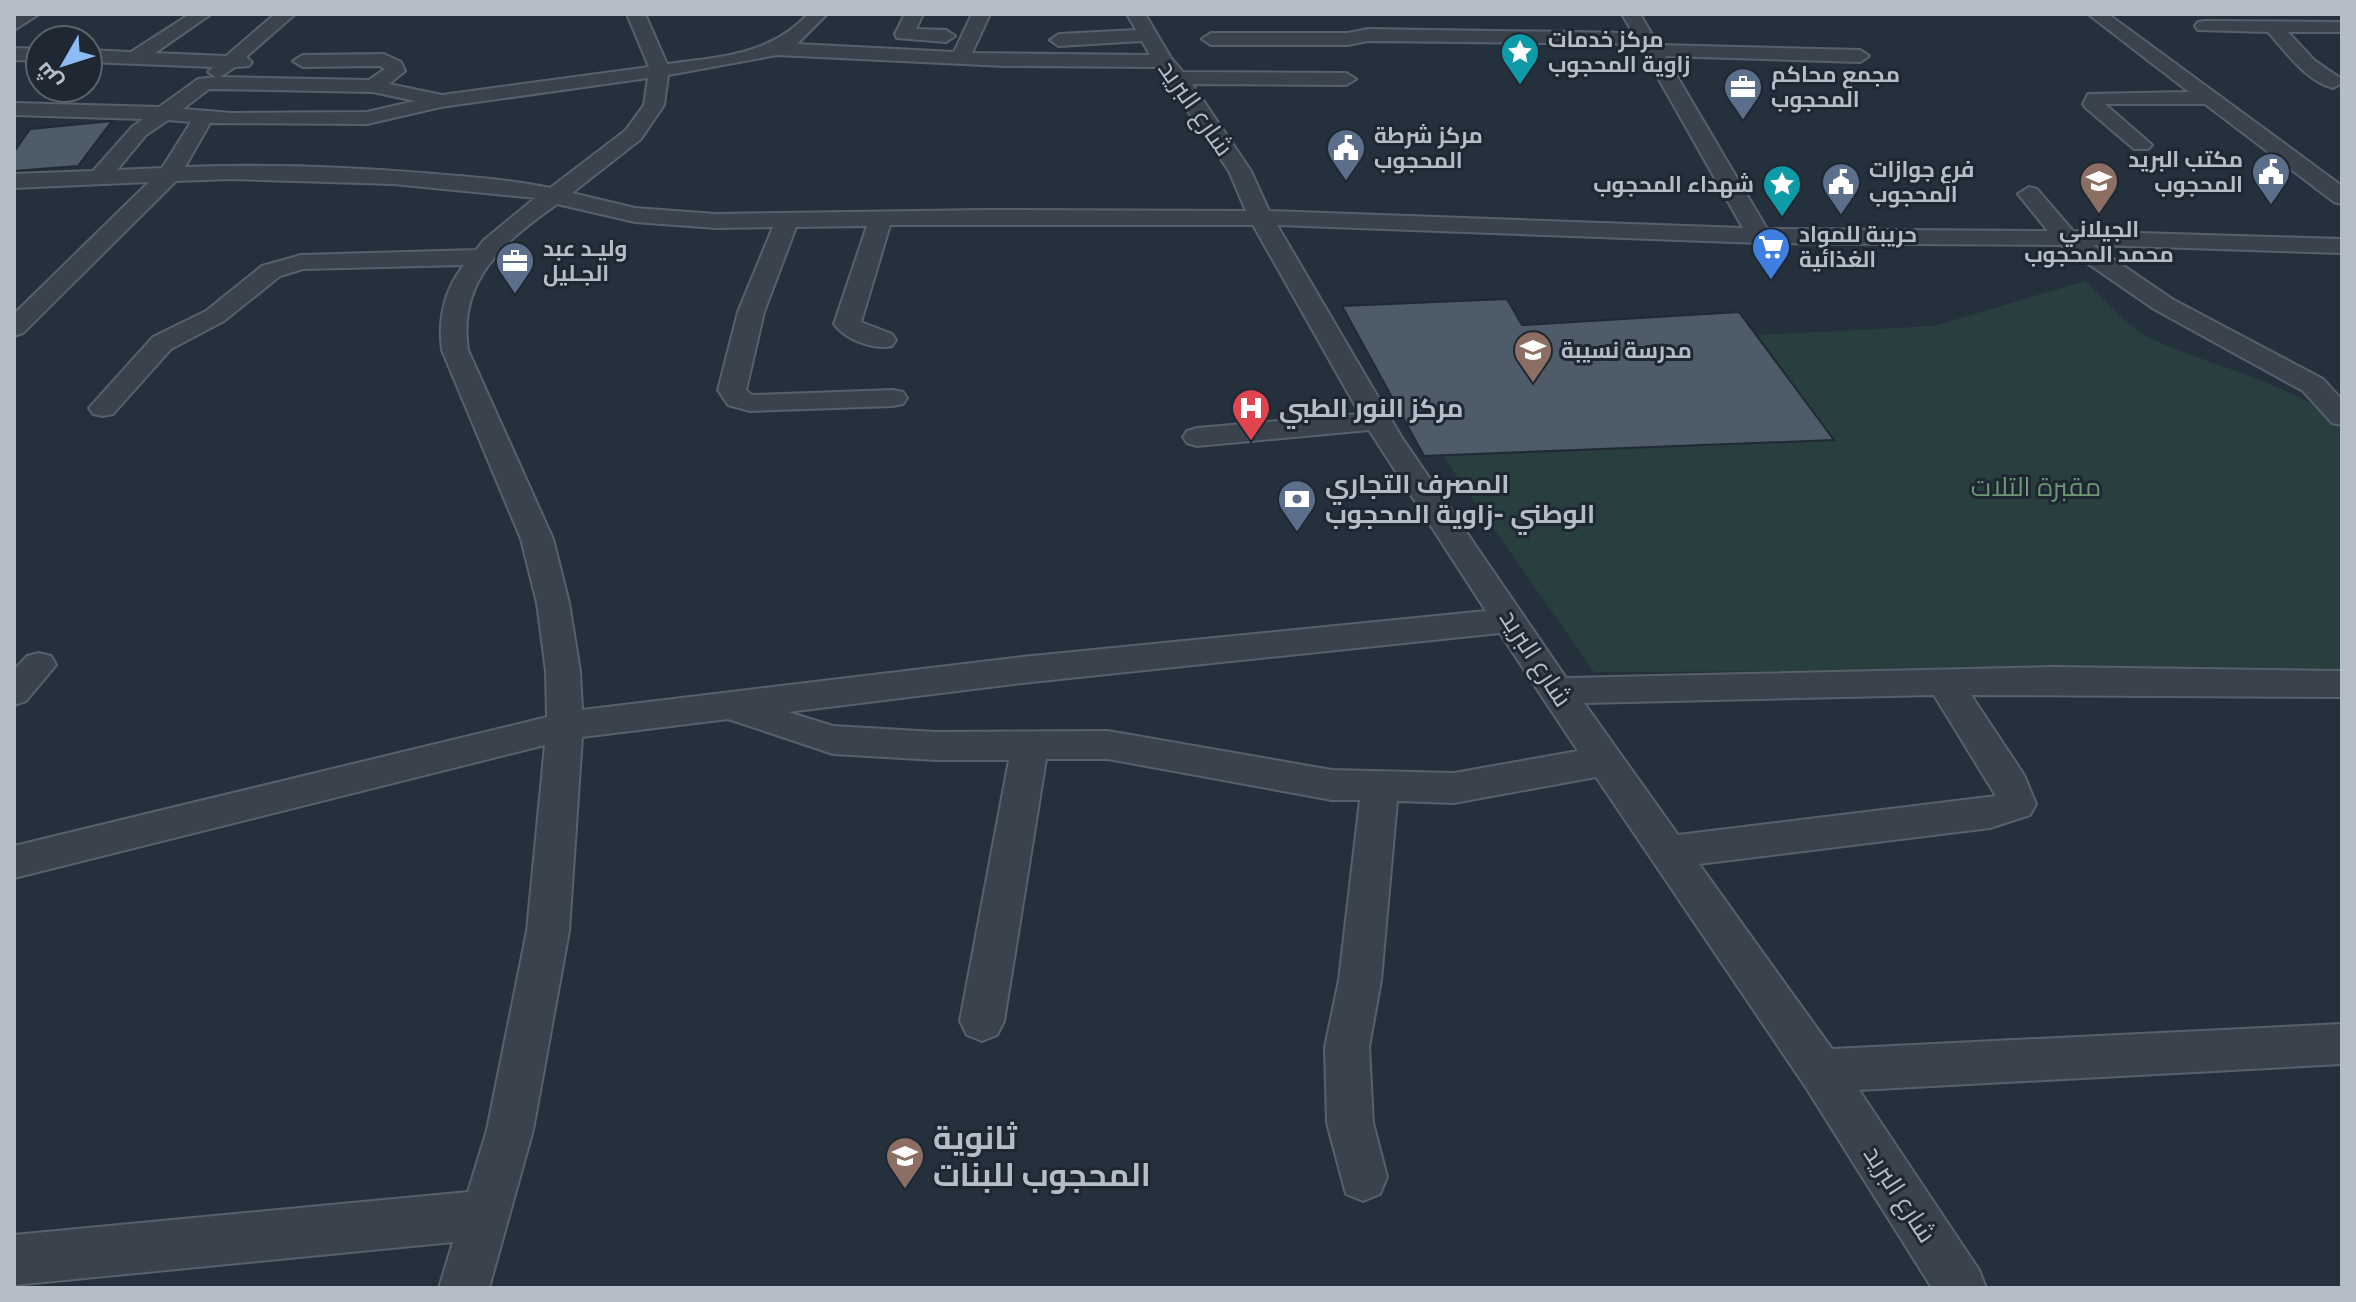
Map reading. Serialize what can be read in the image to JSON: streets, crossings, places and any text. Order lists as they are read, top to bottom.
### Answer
{
  "streets": {
    "street": ["شارع البريد"]
  },
  "parks": ["مقبرة التلات"],
  "places": {
    "place": ["مركز خدمات زاوية المحجوب", "شهداء المحجوب"],
    "office": ["مجمع محاكم المحجوب", "وليـد عبد الجـليل"],
    "public building": ["مركز شرطة المحجوب", "مكتب البريد المحجوب", "فرع جوازات المحجوب"],
    "school or university": ["الجيلاني محمد المحجوب", "مدرسة نسيبة", "ثانوية المحجوب للبنات"],
    "supermarket": ["حريبة للمواد الغذائية"],
    "hospital": ["مركز النور الطبي"],
    "bank": ["المصرف التجاري الوطني -زاوية المحجوب"]
  },
  "north": "bottom left"
}
